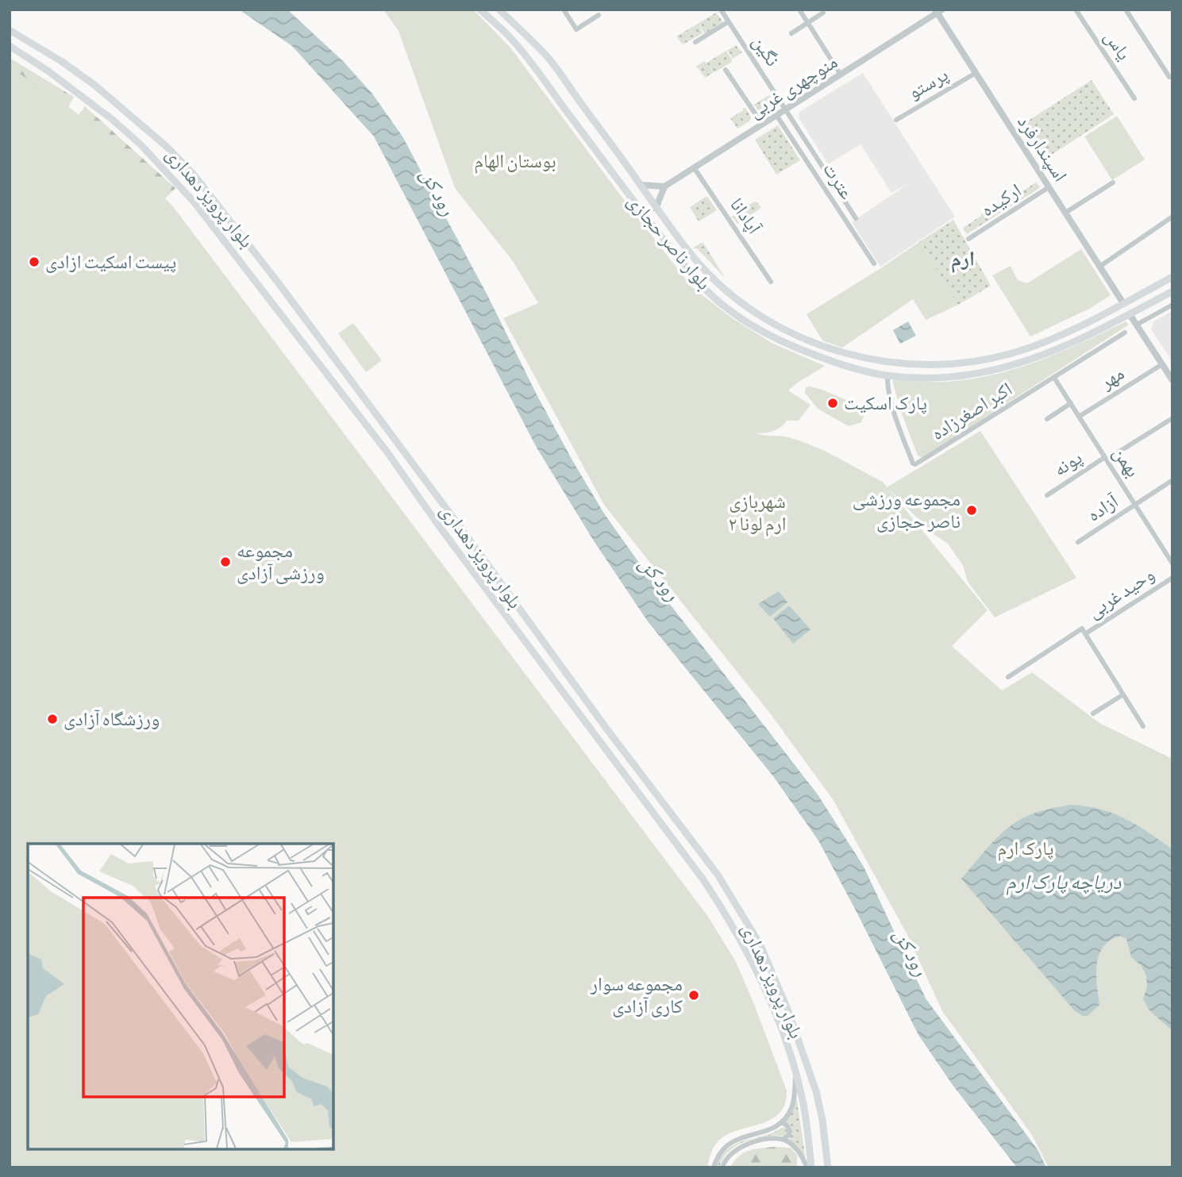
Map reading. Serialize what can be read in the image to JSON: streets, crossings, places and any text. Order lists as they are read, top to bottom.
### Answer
{
  "streets": {
    "main road": ["بلوار پرویز دهداری", "بلوار ناصر حجازی"],
    "street": [
      "یاس",
      "نگین",
      "پرستو",
      "منوچهری غربی",
      "اسپندارفرد",
      "عترت",
      "ارکیده",
      "آپادانا",
      "مهر",
      "اکبر اصغرزاده",
      "بهمن",
      "پونه",
      "آزاده",
      "وحید غربی"
    ]
  },
  "crossings": [
    ["نگین", "منوچهری غربی"],
    ["پرستو", "اسپندارفرد"],
    ["منوچهری غربی", "اسپندارفرد"],
    ["منوچهری غربی", "عترت"],
    ["منوچهری غربی", "آپادانا"],
    ["اسپندارفرد", "ارکیده"],
    ["اسپندارفرد", "بلوار ناصر حجازی"],
    ["بلوار ناصر حجازی", "اکبر اصغرزاده"],
    ["مهر", "بهمن"],
    ["اکبر اصغرزاده", "بهمن"],
    ["بهمن", "پونه"],
    ["بهمن", "آزاده"]
  ],
  "districts": ["ارم"],
  "water": ["رود کن", "دریاچه پارک ارم"],
  "parks": ["بوستان الهام", "شهربازی ارم لونا ۲", "پارک ارم"],
  "places": [
    "پیست اسکیت ازادی",
    "پارک اسکیت",
    "مجموعه ورزشی ناصر حجازی",
    "مجموعه ورزشی آزادی",
    "ورزشگاه آزادی",
    "مجموعه سوار کاری آزادی"
  ]
}
